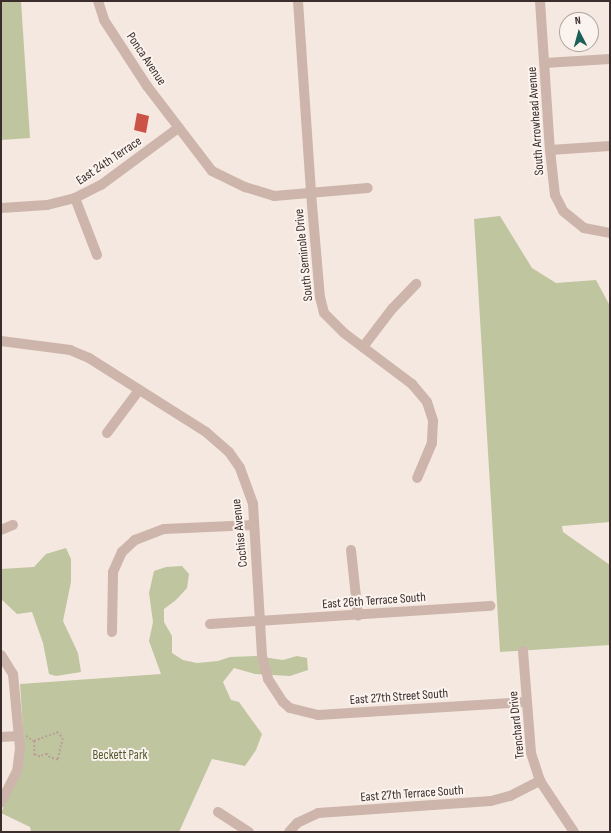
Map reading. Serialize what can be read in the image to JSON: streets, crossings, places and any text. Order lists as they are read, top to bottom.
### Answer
{
  "streets": {
    "street": [
      "Ponca Avenue",
      "South Arrowhead Avenue",
      "East 24th Terrace",
      "South Seminole Drive",
      "Cochise Avenue",
      "East 26th Terrace South",
      "East 27th Street South",
      "Trenchard Drive",
      "East 27th Terrace South"
    ]
  },
  "crossings": [
    ["Ponca Avenue", "East 24th Terrace"],
    ["Ponca Avenue", "South Seminole Drive"],
    ["Cochise Avenue", "East 26th Terrace South"],
    ["Cochise Avenue", "East 27th Street South"],
    ["East 27th Street South", "Trenchard Drive"],
    ["Trenchard Drive", "East 27th Terrace South"]
  ],
  "parks": ["Beckett Park"],
  "north": "top"
}
